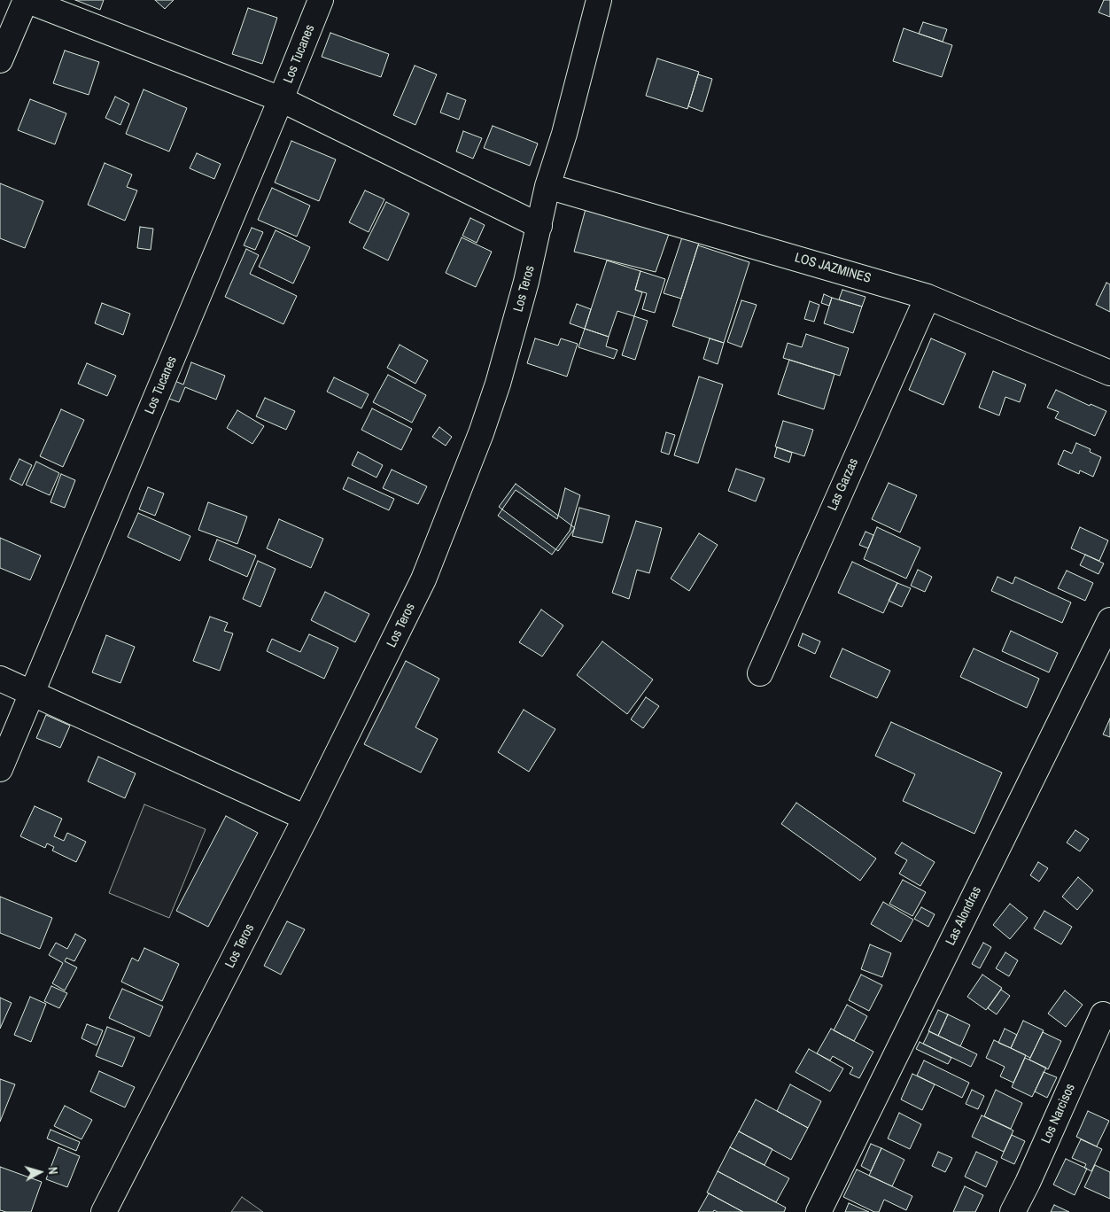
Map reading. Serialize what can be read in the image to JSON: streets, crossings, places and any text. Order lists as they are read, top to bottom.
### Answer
{
  "streets": {
    "street": [
      "Los Tucanes",
      "LOS JAZMINES",
      "Los Teros",
      "Las Garzas",
      "Las Alondras",
      "Los Narcisos"
    ]
  },
  "crossings": [
    ["LOS JAZMINES", "Los Teros"],
    ["LOS JAZMINES", "Las Garzas"]
  ],
  "north": "right"
}
